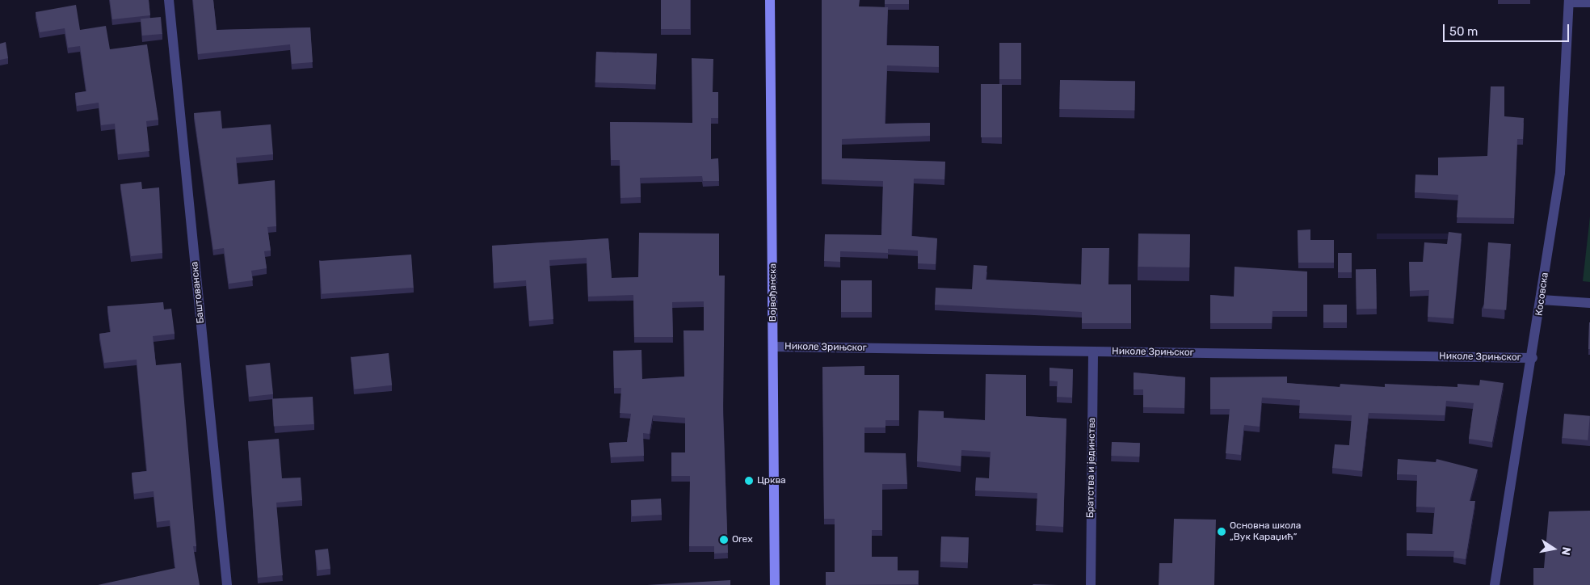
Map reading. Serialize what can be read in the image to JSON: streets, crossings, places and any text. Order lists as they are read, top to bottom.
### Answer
{
  "streets": {
    "main road": ["Војвођанска"],
    "street": [
      "Баштованска",
      "Косовска",
      "Николе Зрињског",
      "Братства и јединства"
    ]
  },
  "crossings": [
    ["Војвођанска", "Николе Зрињског"],
    ["Косовска", "Николе Зрињског"],
    ["Николе Зрињског", "Братства и јединства"]
  ],
  "places": ["Црква", "Основна школа „Вук Караџић”", "Orex"],
  "scale_bar": "50 m",
  "north": "right"
}
